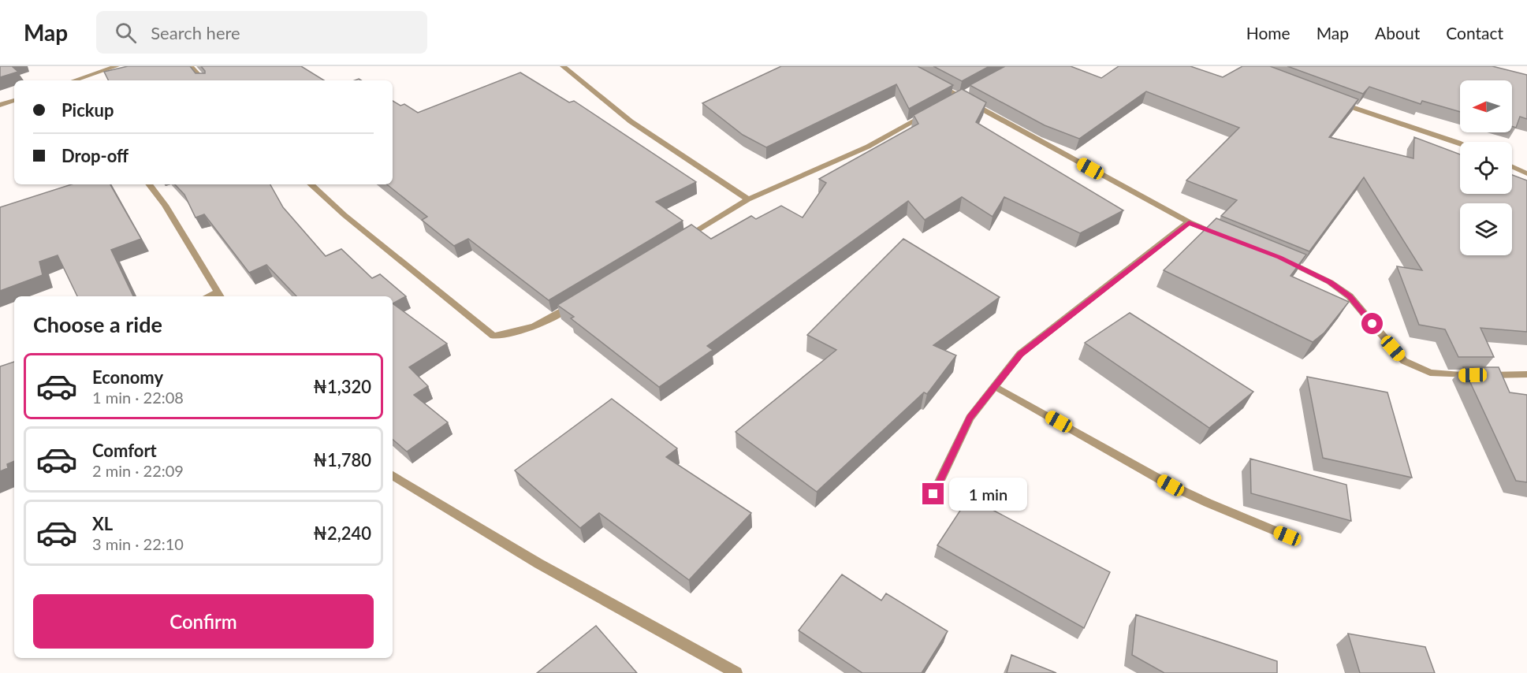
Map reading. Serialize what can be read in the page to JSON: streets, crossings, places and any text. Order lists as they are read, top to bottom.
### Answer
{
  "north": "left",
  "page": {
    "header": "Map",
    "search": "Search here",
    "nav": [
      "Home",
      "Map",
      "About",
      "Contact"
    ],
    "banner": ["Pickup", "Drop-off"],
    "heading": "Choose a ride",
    "list": [
      {
        "name": "Economy",
        "note": "1 min · 22:08",
        "value": "₦1,320"
      },
      {
        "name": "Comfort",
        "note": "2 min · 22:09",
        "value": "₦1,780"
      },
      {
        "name": "XL",
        "note": "3 min · 22:10",
        "value": "₦2,240"
      }
    ],
    "bubble": "1 min",
    "buttons": "Confirm"
  }
}
